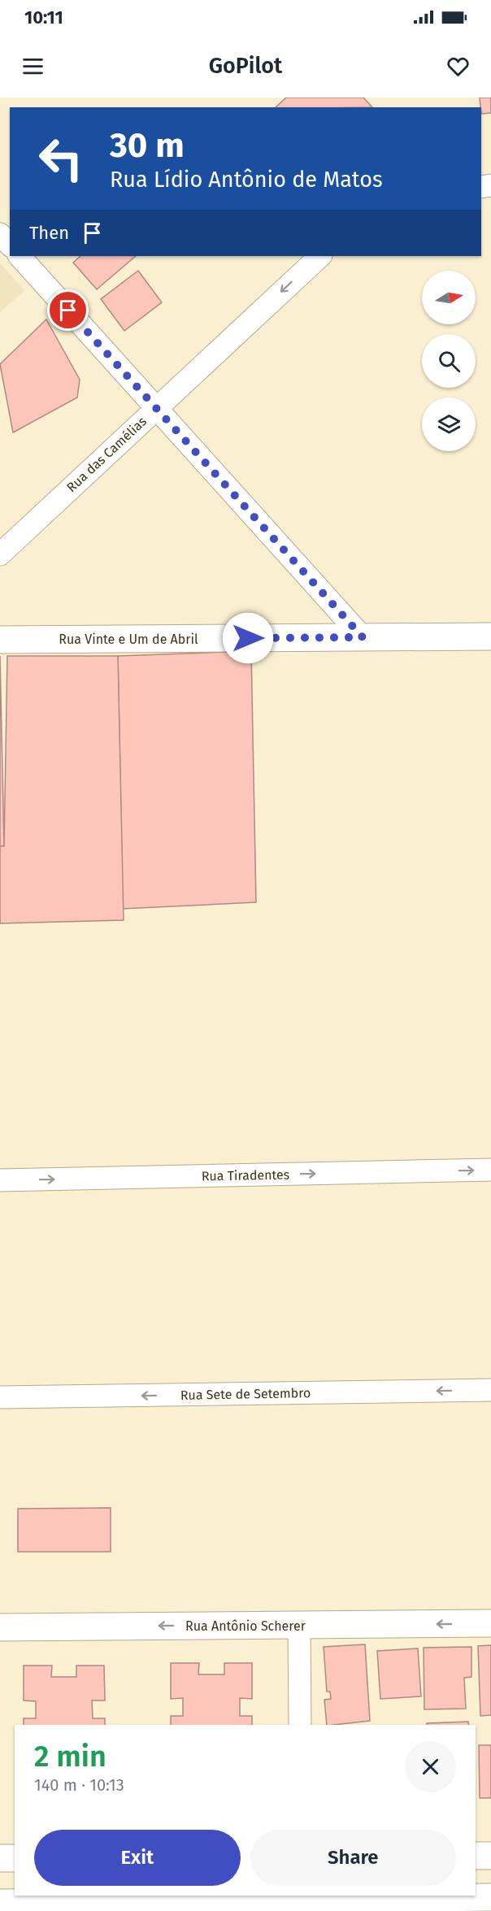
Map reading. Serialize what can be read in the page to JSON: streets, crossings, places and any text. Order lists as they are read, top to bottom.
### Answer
{
  "streets": {
    "street": [
      "Rua das Camélias",
      "Rua Vinte e Um de Abril",
      "Rua Tiradentes",
      "Rua Sete de Setembro",
      "Rua Antônio Scherer"
    ]
  },
  "one_way": [
    "Rua das Camélias",
    "Rua Tiradentes",
    "Rua Sete de Setembro",
    "Rua Antônio Scherer"
  ],
  "north": "right",
  "page": {
    "status": "10:11",
    "header": "GoPilot",
    "turn": ["30 m", "Rua Lídio Antônio de Matos"],
    "then": "Then",
    "heading": ["2 min", "140 m · 10:13"],
    "buttons": ["Exit", "Share"]
  }
}
